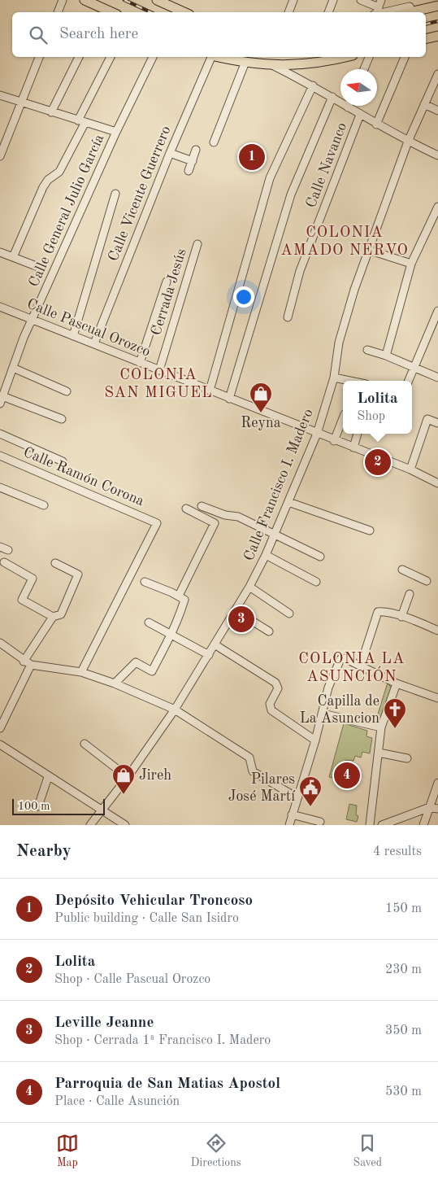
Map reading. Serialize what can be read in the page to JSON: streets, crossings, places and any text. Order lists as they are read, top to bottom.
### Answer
{
  "streets": {
    "street": [
      "Calle Navanco",
      "Calle Vicente Guerrero",
      "Calle General Julio García",
      "Cerrada Jesús",
      "Calle Pascual Orozco",
      "Calle Ramón Corona",
      "Calle Francisco I. Madero"
    ]
  },
  "crossings": [
    ["Calle Vicente Guerrero", "Calle Pascual Orozco"],
    ["Calle General Julio García", "Calle Pascual Orozco"],
    ["Cerrada Jesús", "Calle Pascual Orozco"],
    ["Calle Pascual Orozco", "Calle Francisco I. Madero"]
  ],
  "districts": ["COLONIA AMADO NERVO", "COLONIA SAN MIGUEL", "COLONIA LA ASUNCIÓN"],
  "places": {
    "shop": ["Reyna", "Jireh"],
    "church": ["Capilla de La Asuncion"],
    "public building": ["Pilares José Martí"]
  },
  "scale_bar": "100 m",
  "north": "left",
  "page": {
    "search": "Search here",
    "pins": [
      "1",
      "2",
      "3",
      "4"
    ],
    "popup": ["Lolita", "Shop"],
    "scale": "100 m",
    "heading": ["Nearby", "4 results"],
    "list": [
      {
        "mark": "1",
        "name": "Depósito Vehicular Troncoso",
        "note": "Public building · Calle San Isidro",
        "value": "150 m"
      },
      {
        "mark": "2",
        "name": "Lolita",
        "note": "Shop · Calle Pascual Orozco",
        "value": "230 m"
      },
      {
        "mark": "3",
        "name": "Leville Jeanne",
        "note": "Shop · Cerrada 1ª Francisco I. Madero",
        "value": "350 m"
      },
      {
        "mark": "4",
        "name": "Parroquia de San Matias Apostol",
        "note": "Place · Calle Asunción",
        "value": "530 m"
      }
    ],
    "nav": ["Map", "Directions", "Saved"]
  }
}
